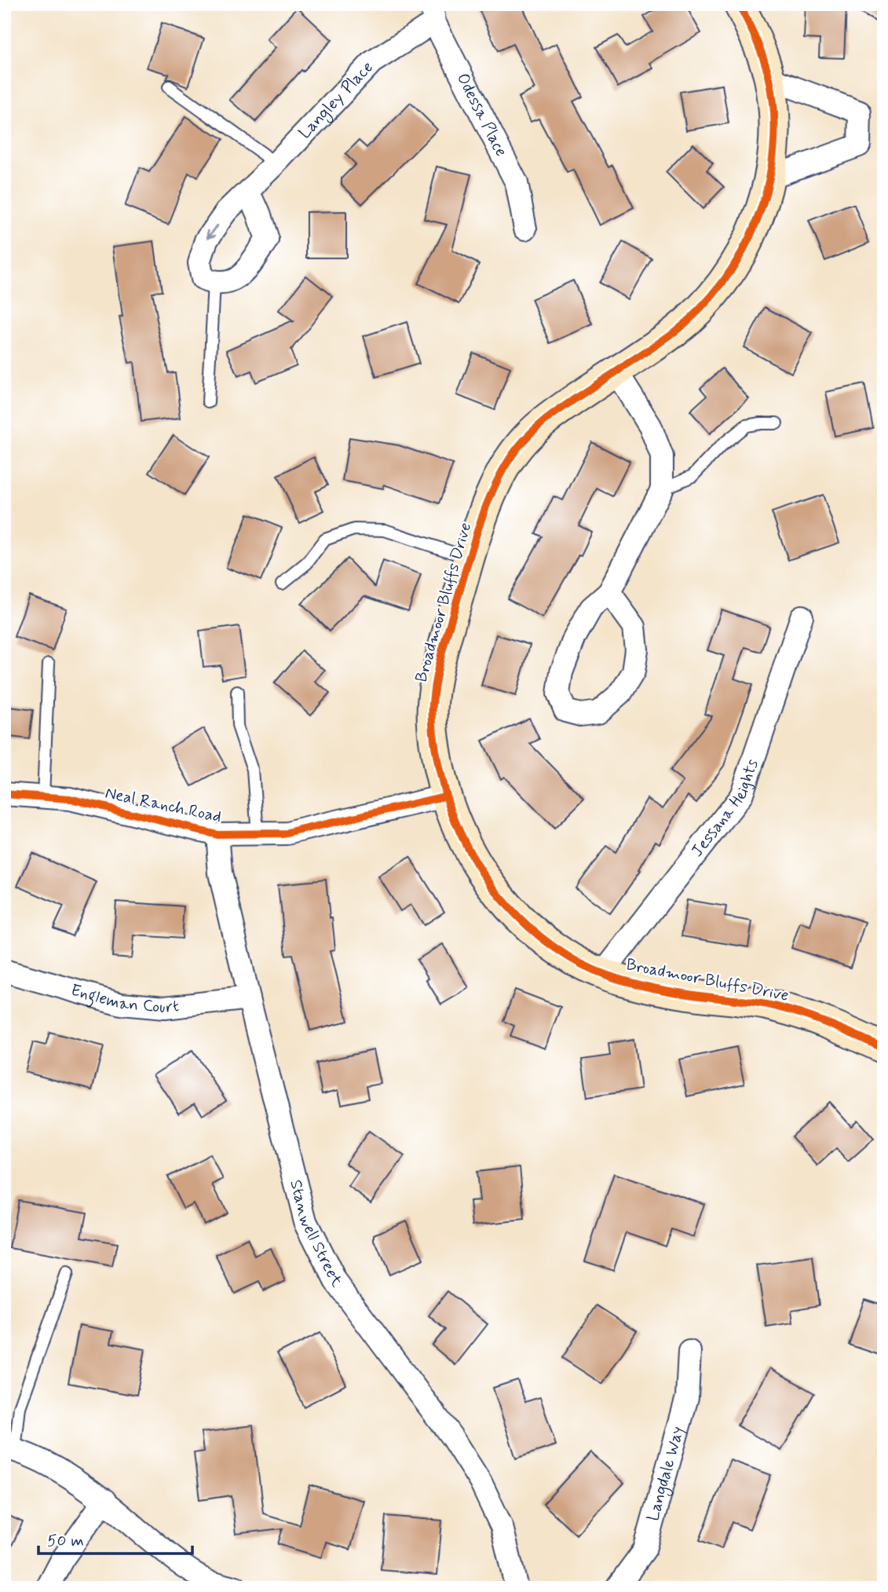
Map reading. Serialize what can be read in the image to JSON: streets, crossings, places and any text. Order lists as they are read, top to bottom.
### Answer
{
  "streets": {
    "street": [
      "Langley Place",
      "Odessa Place",
      "Broadmoor Bluffs Drive",
      "Neal Ranch Road",
      "Jessana Heights",
      "Engleman Court",
      "Stanwell Street",
      "Langdale Way"
    ]
  },
  "crossings": [
    ["Langley Place", "Odessa Place"],
    ["Broadmoor Bluffs Drive", "Neal Ranch Road"],
    ["Broadmoor Bluffs Drive", "Jessana Heights"],
    ["Neal Ranch Road", "Stanwell Street"],
    ["Engleman Court", "Stanwell Street"]
  ],
  "scale_bar": "50 m"
}
